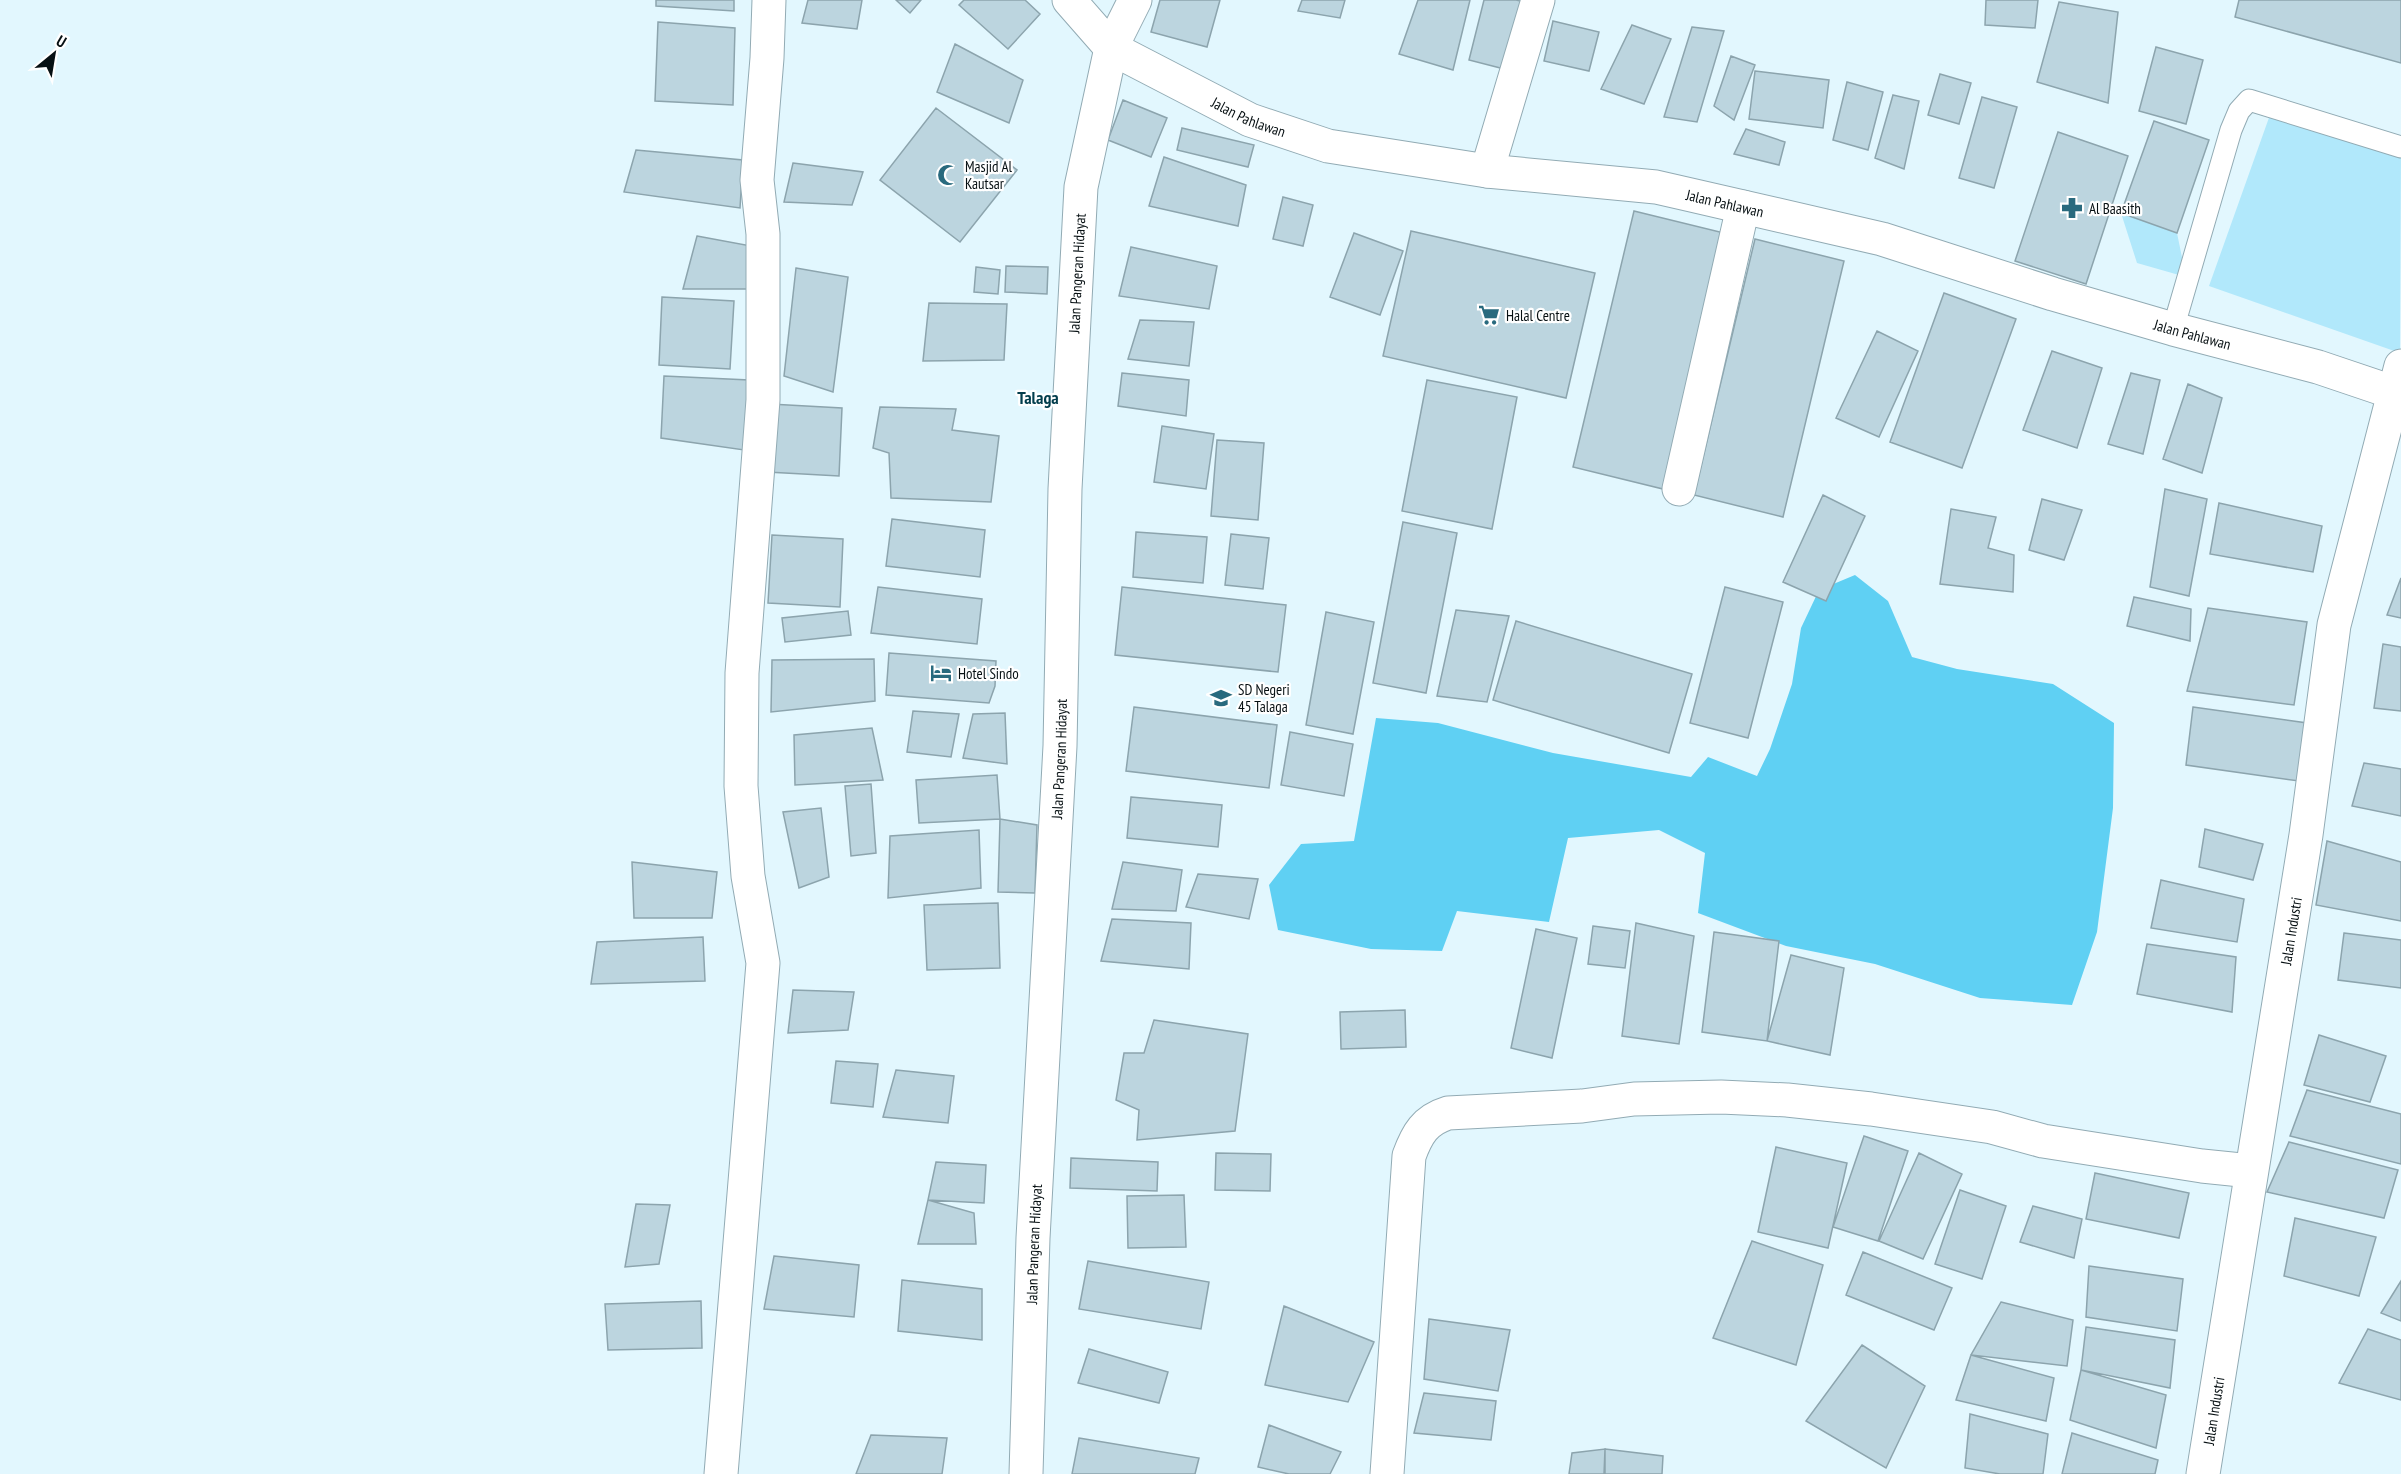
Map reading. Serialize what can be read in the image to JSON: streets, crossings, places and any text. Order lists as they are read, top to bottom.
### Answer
{
  "streets": {
    "street": ["Jalan Pahlawan", "Jalan Pangeran Hidayat", "Jalan Industri"]
  },
  "crossings": [
    ["Jalan Pahlawan", "Jalan Pangeran Hidayat"],
    ["Jalan Pahlawan", "Jalan Industri"]
  ],
  "districts": ["Talaga"],
  "places": {
    "mosque": ["Masjid Al Kautsar"],
    "pharmacy": ["Al Baasith"],
    "supermarket": ["Halal Centre"],
    "hotel": ["Hotel Sindo"],
    "school or university": ["SD Negeri 45 Talaga"]
  },
  "north": "top right"
}
